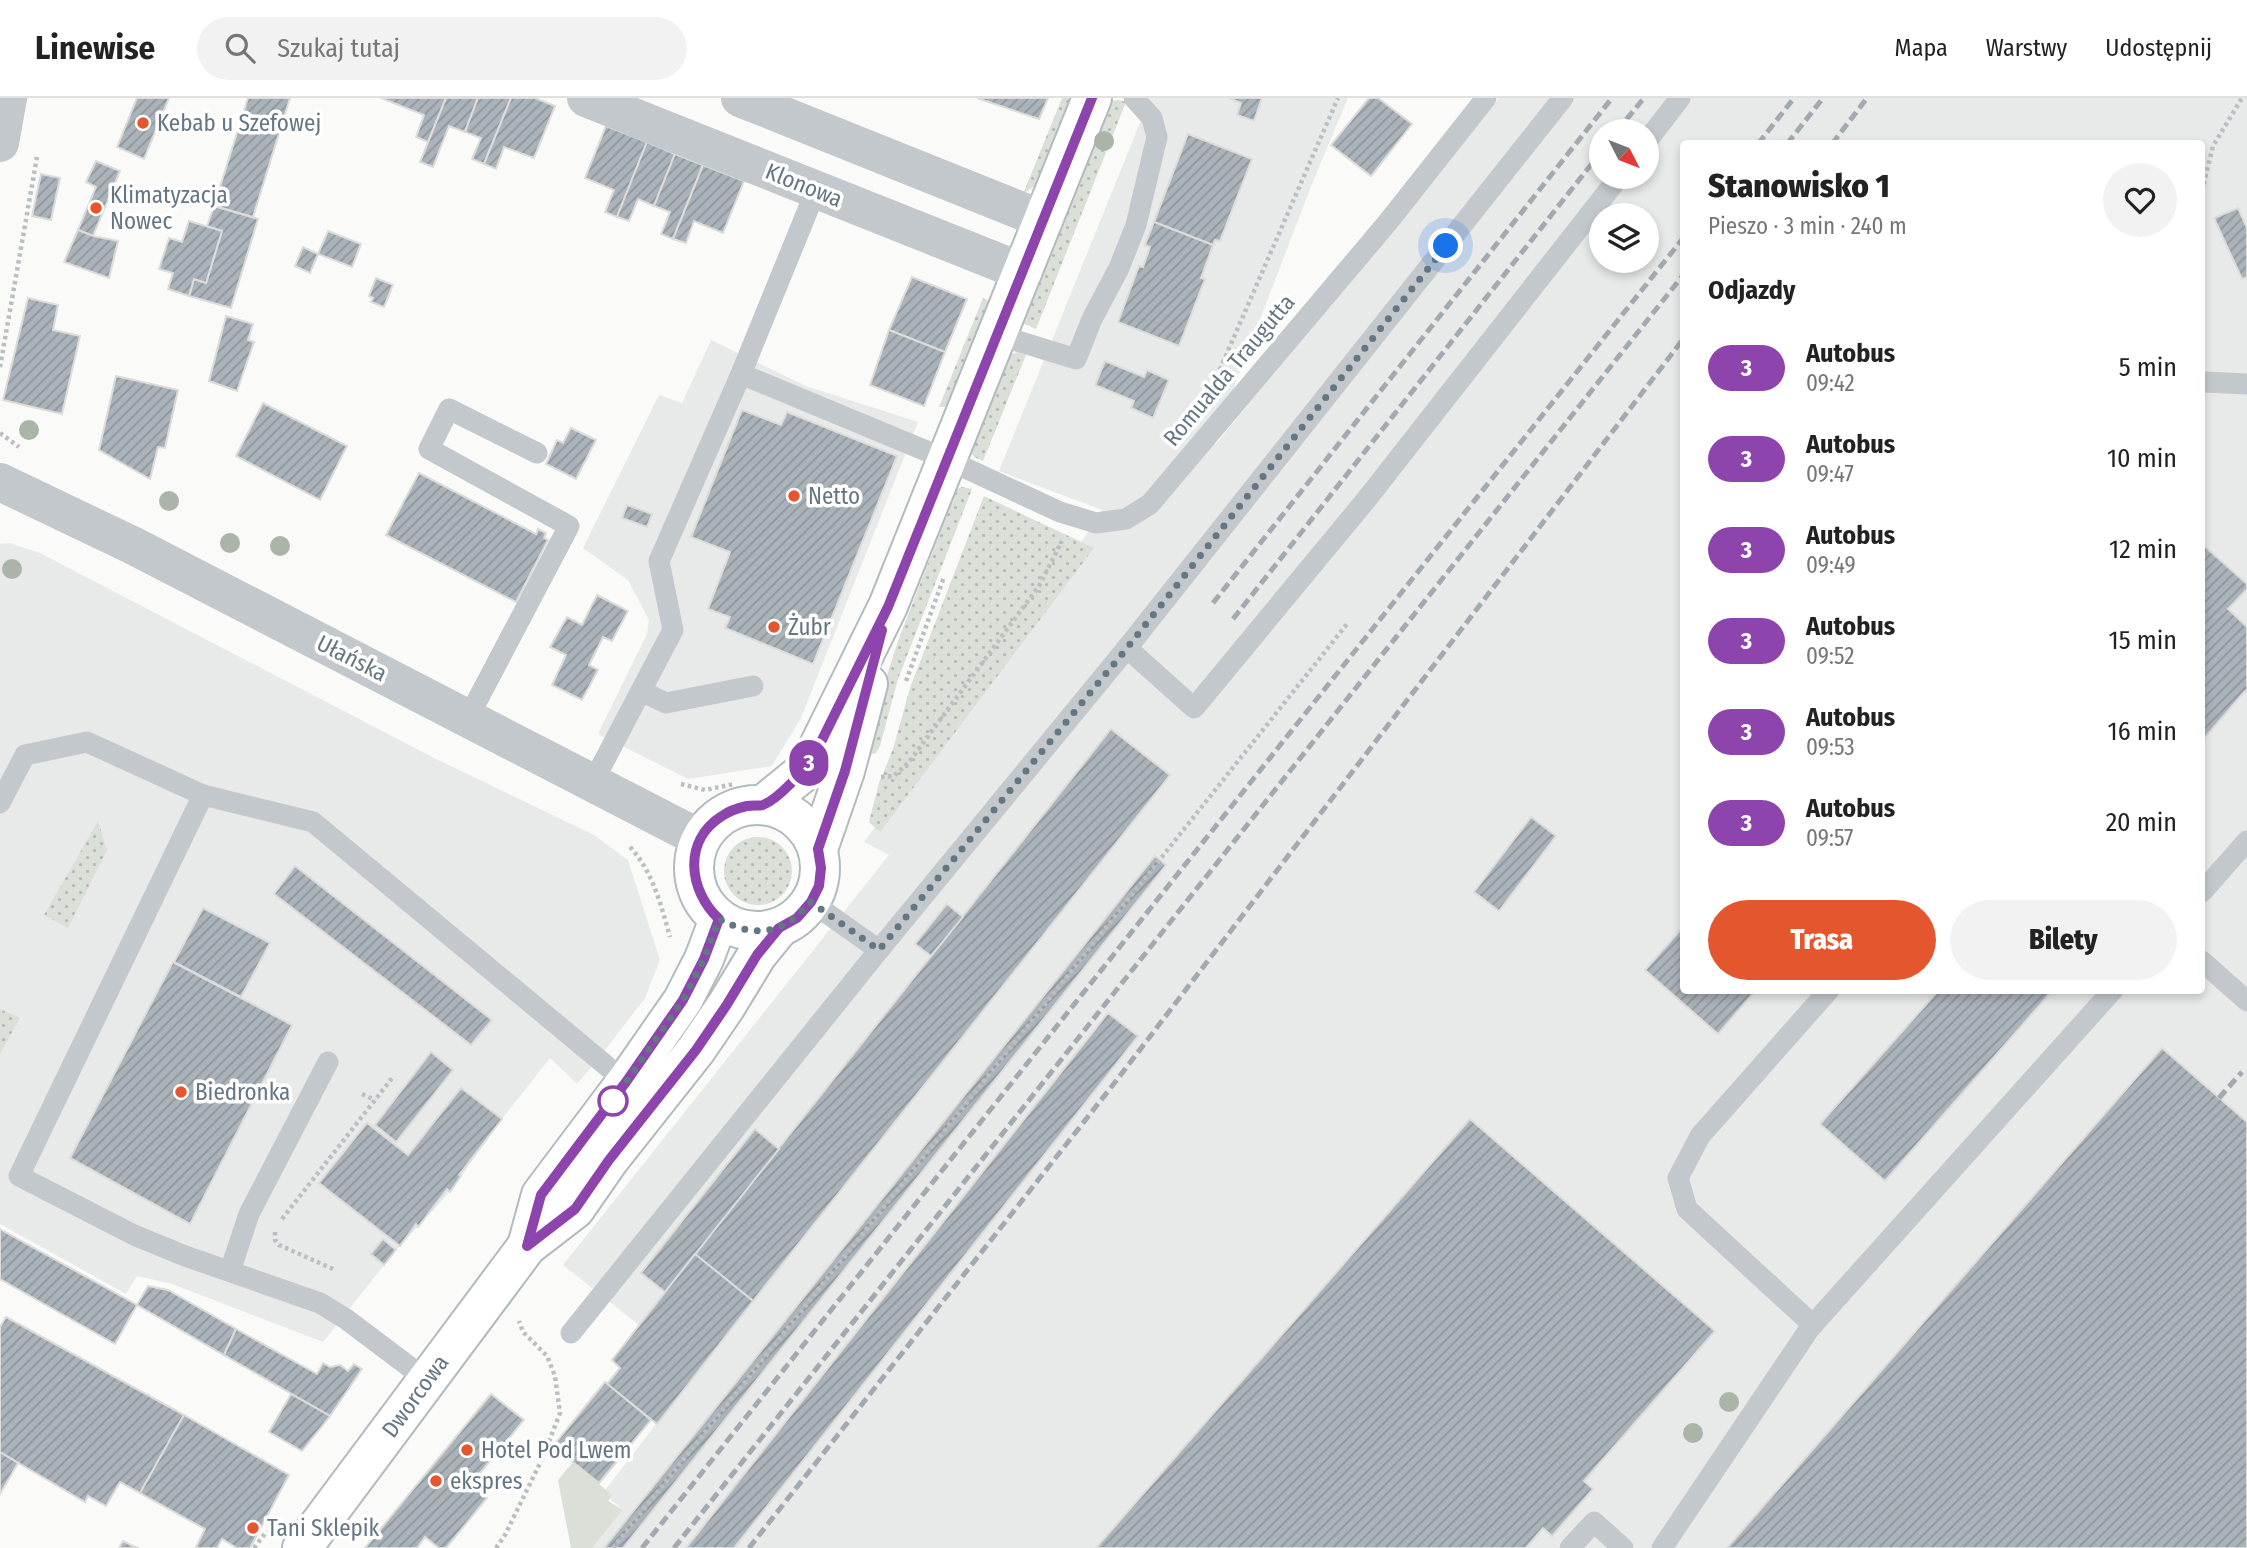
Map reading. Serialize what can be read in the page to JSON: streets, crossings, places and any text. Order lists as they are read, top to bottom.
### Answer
{
  "streets": {
    "street": ["Klonowa", "Ułańska", "Dworcowa"],
    "lane": ["Romualda Traugutta"]
  },
  "crossings": [
    ["Ułańska", "Dworcowa"]
  ],
  "places": [
    "Kebab u Szefowej",
    "Klimatyzacja Nowec",
    "Netto",
    "Żubr",
    "Biedronka",
    "Hotel Pod Lwem",
    "ekspres",
    "Tani Sklepik"
  ],
  "lines": ["bus line 3"],
  "north": "bottom right",
  "page": {
    "header": "Linewise",
    "search": "Szukaj tutaj",
    "nav": ["Mapa", "Warstwy", "Udostępnij"],
    "on_map": "3",
    "heading": [
      ["Stanowisko 1", "Pieszo · 3 min · 240 m"],
      "Odjazdy"
    ],
    "list": [
      {
        "mark": "3",
        "name": "Autobus",
        "note": "09:42",
        "value": "5 min"
      },
      {
        "mark": "3",
        "name": "Autobus",
        "note": "09:47",
        "value": "10 min"
      },
      {
        "mark": "3",
        "name": "Autobus",
        "note": "09:49",
        "value": "12 min"
      },
      {
        "mark": "3",
        "name": "Autobus",
        "note": "09:52",
        "value": "15 min"
      },
      {
        "mark": "3",
        "name": "Autobus",
        "note": "09:53",
        "value": "16 min"
      },
      {
        "mark": "3",
        "name": "Autobus",
        "note": "09:57",
        "value": "20 min"
      }
    ],
    "buttons": ["Trasa", "Bilety"]
  }
}
